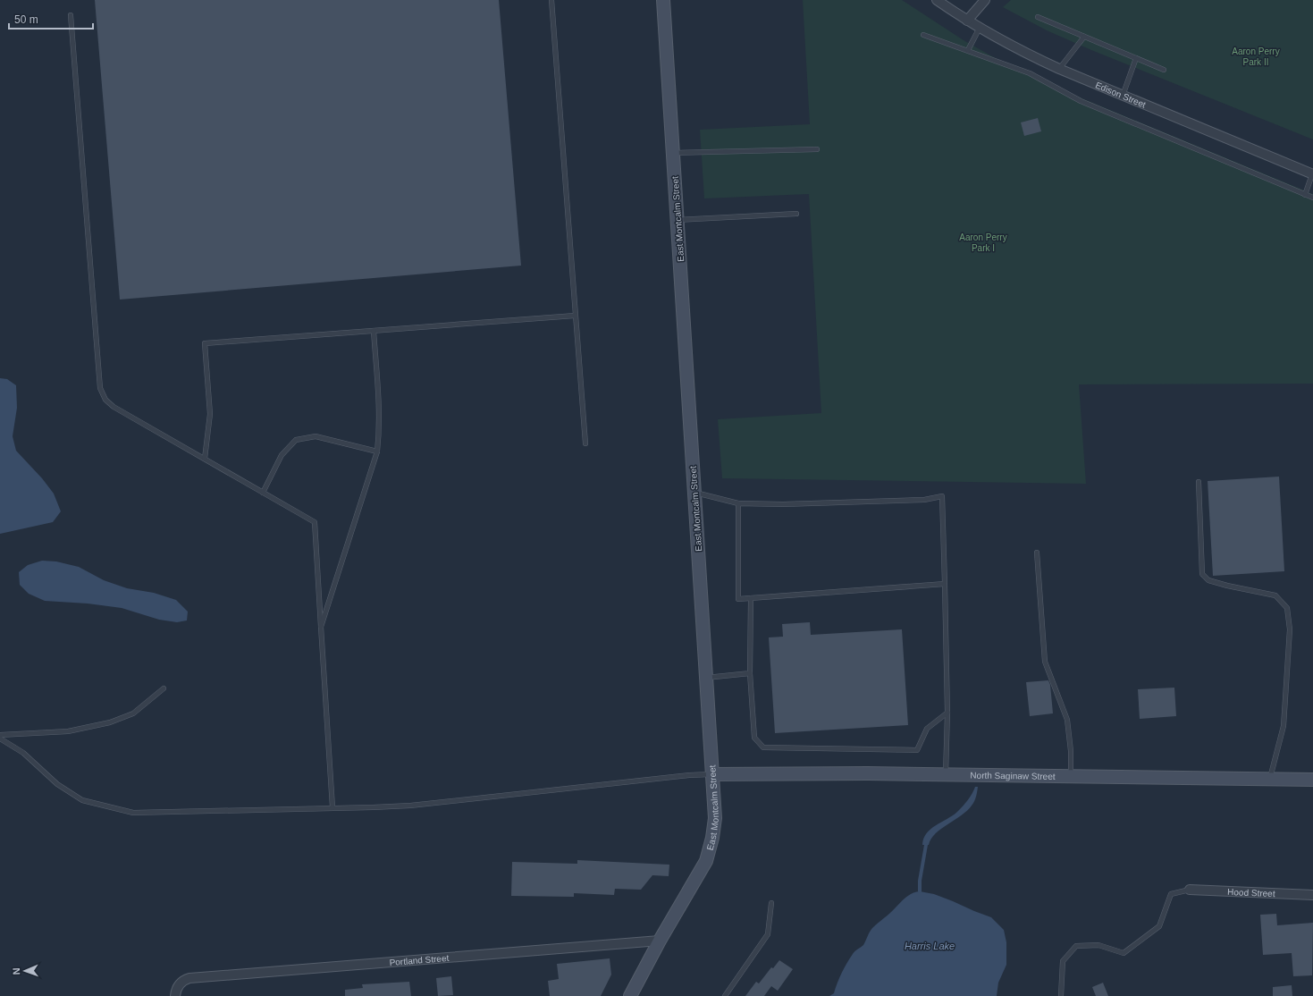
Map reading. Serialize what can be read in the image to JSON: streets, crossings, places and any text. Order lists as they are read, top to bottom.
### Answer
{
  "streets": {
    "main road": ["East Montcalm Street", "North Saginaw Street"],
    "street": ["Edison Street", "Hood Street", "Portland Street"]
  },
  "crossings": [
    ["East Montcalm Street", "North Saginaw Street"],
    ["East Montcalm Street", "Portland Street"]
  ],
  "water": ["Harris Lake"],
  "parks": ["Aaron Perry Park II", "Aaron Perry Park I"],
  "scale_bar": "50 m",
  "north": "left"
}
